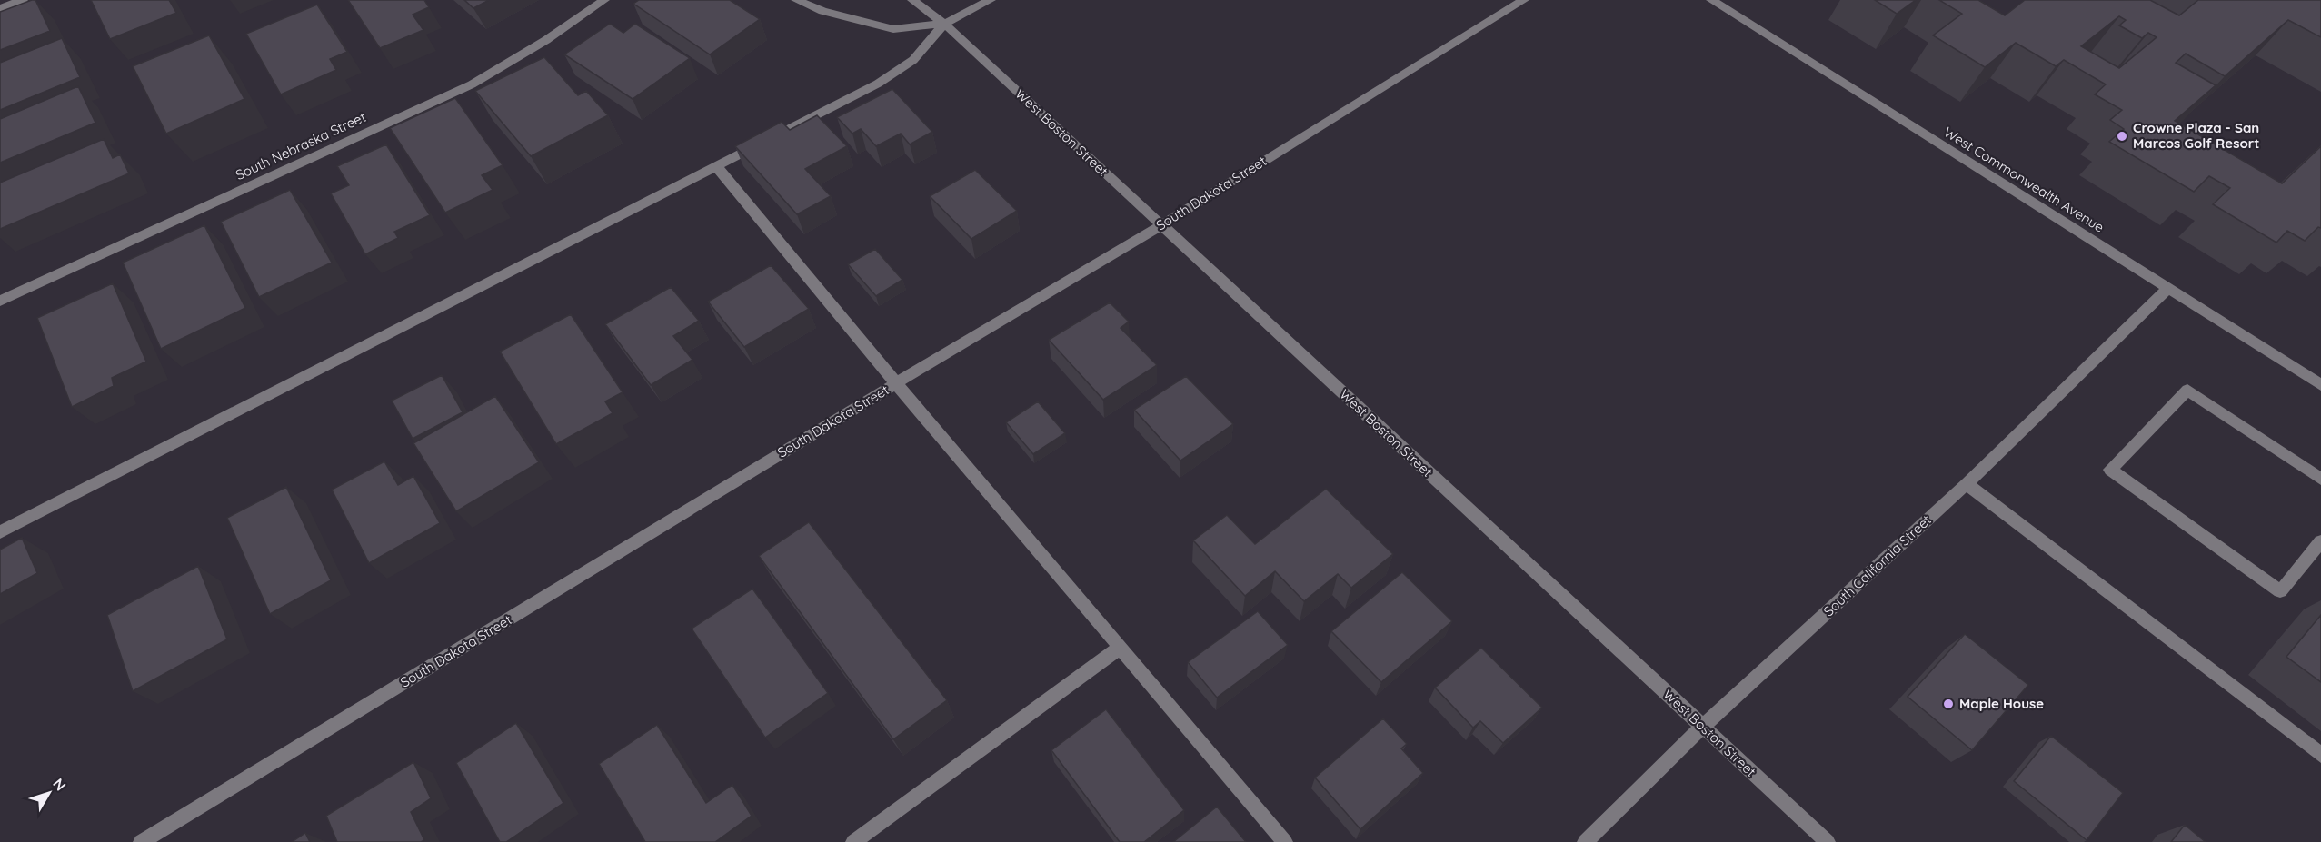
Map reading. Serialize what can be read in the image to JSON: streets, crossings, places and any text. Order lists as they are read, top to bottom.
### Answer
{
  "streets": {
    "street": [
      "West Boston Street",
      "South Nebraska Street",
      "West Commonwealth Avenue",
      "South Dakota Street",
      "South California Street"
    ]
  },
  "crossings": [
    ["West Boston Street", "South Dakota Street"],
    ["West Boston Street", "South California Street"],
    ["West Commonwealth Avenue", "South California Street"]
  ],
  "places": ["Crowne Plaza - San Marcos Golf Resort", "Maple House"],
  "north": "top right"
}
